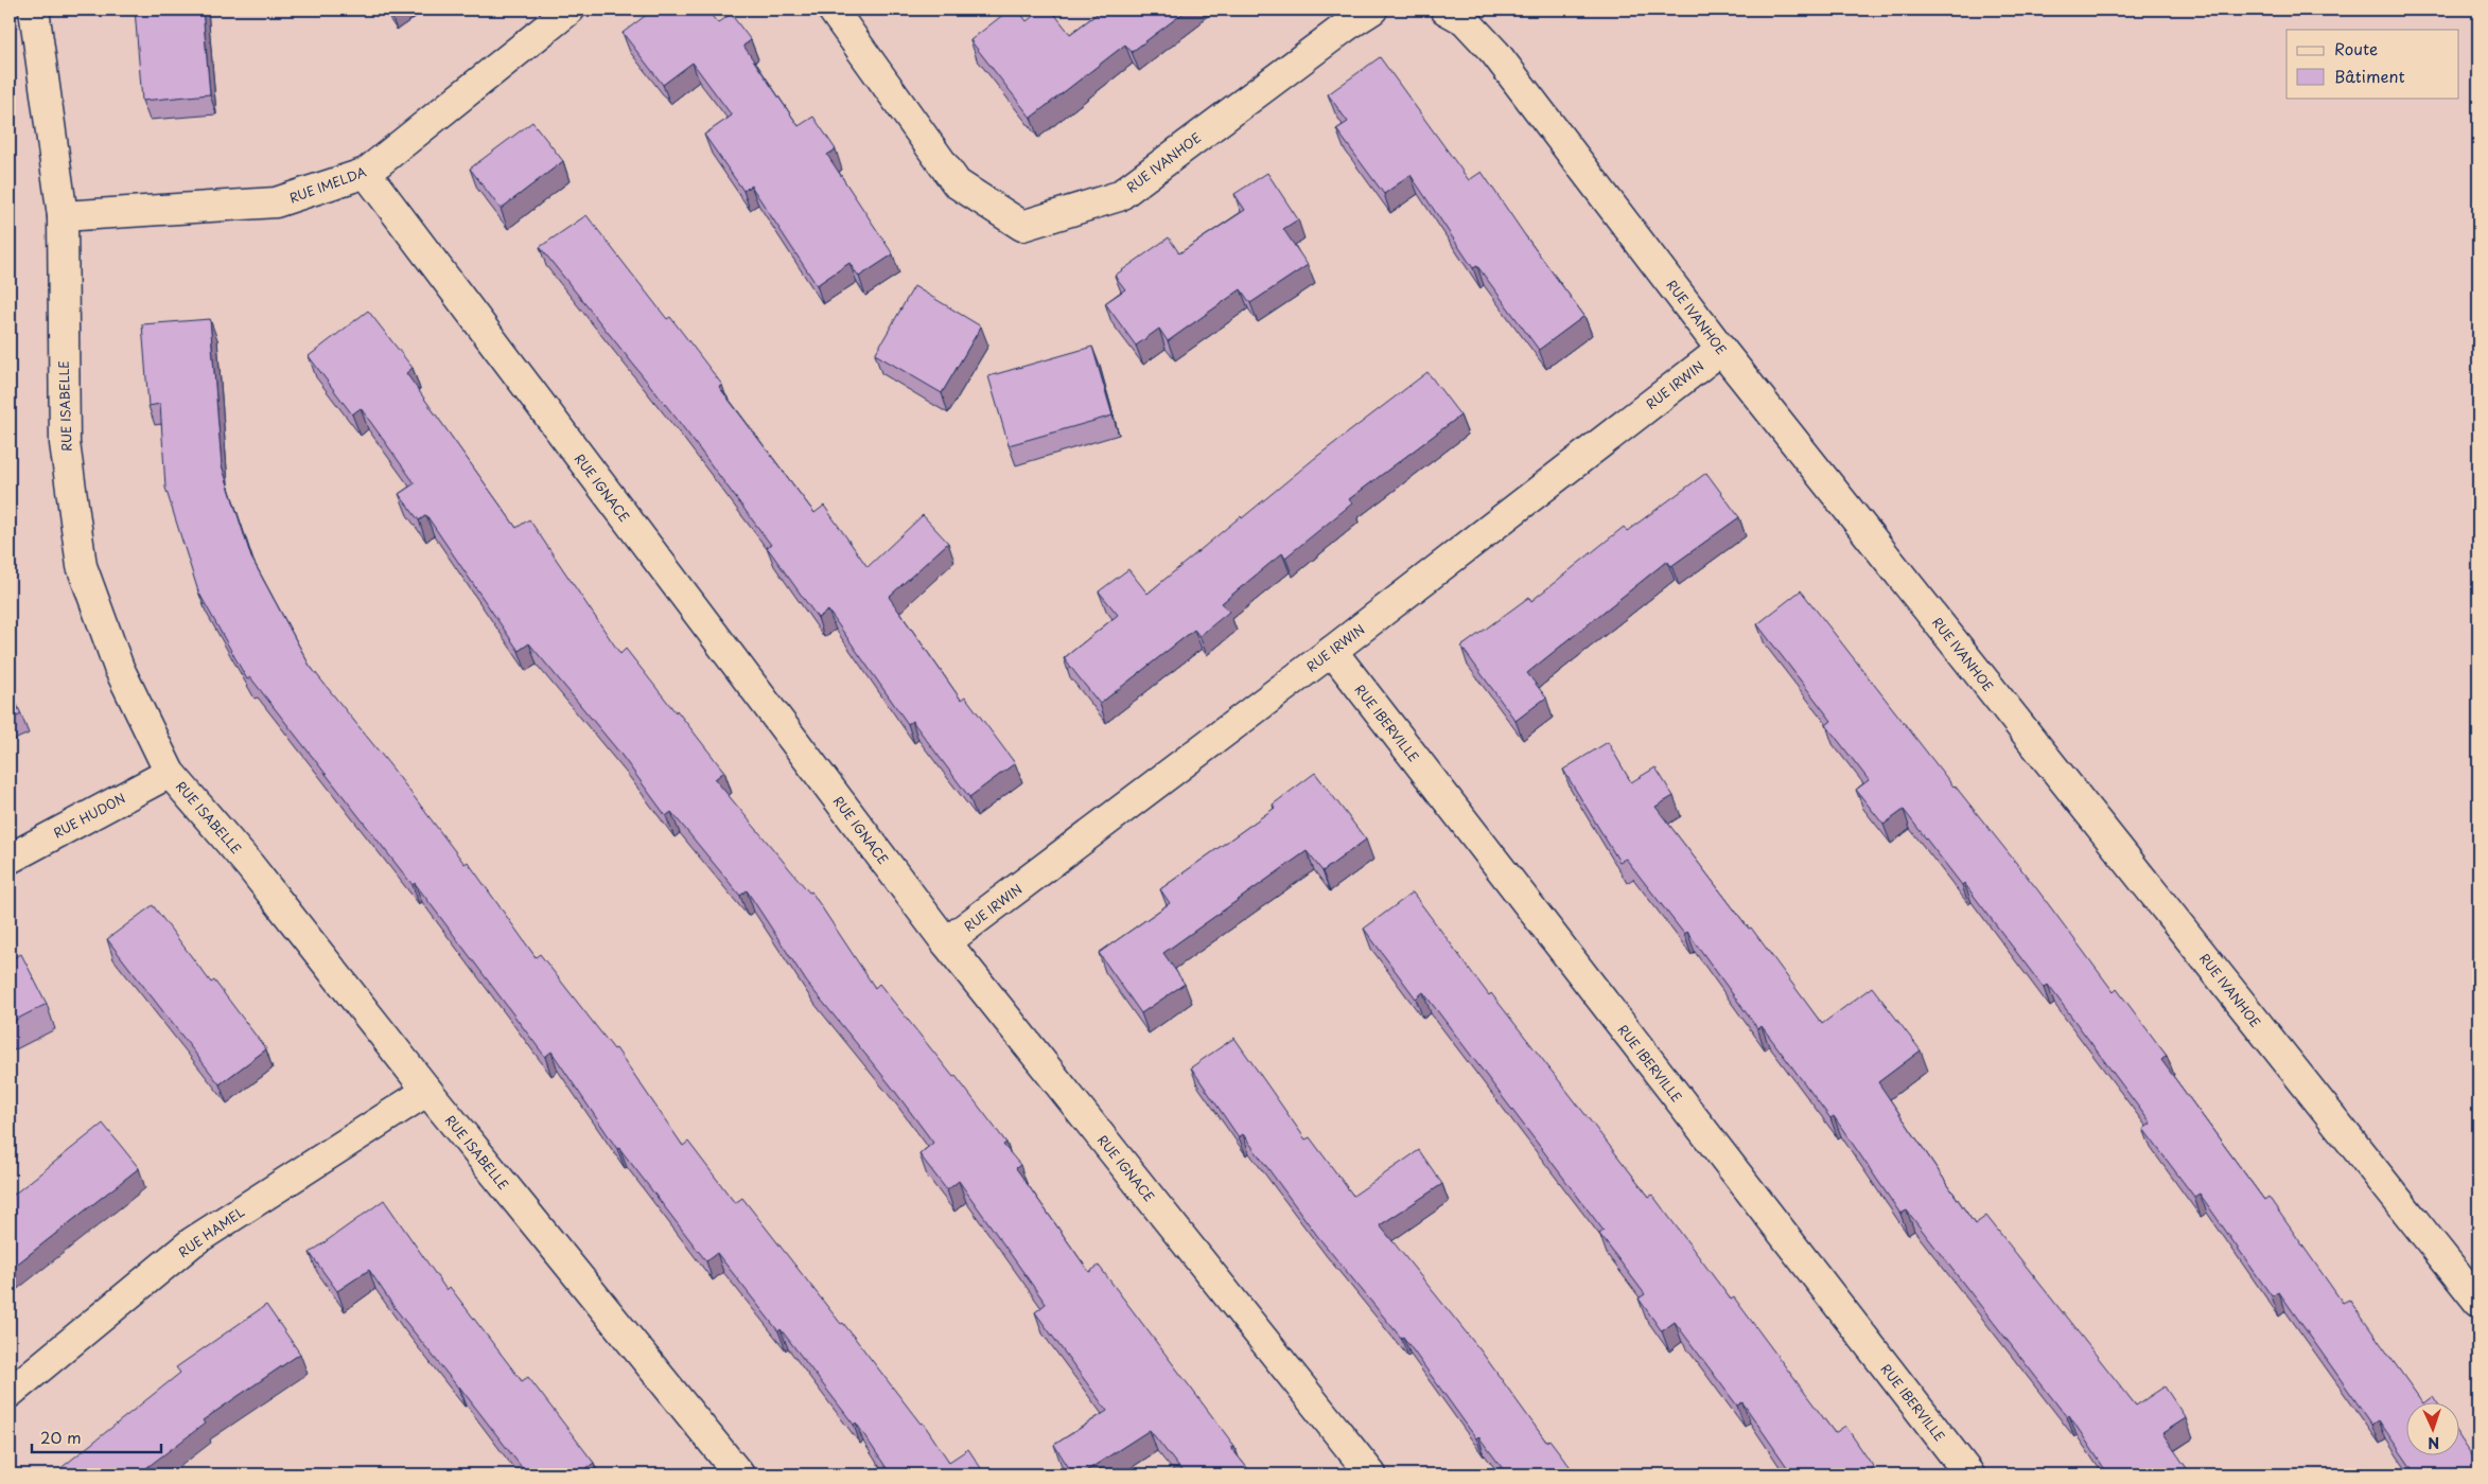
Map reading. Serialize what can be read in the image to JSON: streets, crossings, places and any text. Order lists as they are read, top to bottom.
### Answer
{
  "streets": {
    "street": [
      "RUE IVANHOE",
      "RUE IMELDA",
      "RUE IRWIN",
      "RUE ISABELLE",
      "RUE IGNACE",
      "RUE IBERVILLE",
      "RUE HUDON",
      "RUE HAMEL"
    ]
  },
  "crossings": [
    ["RUE IVANHOE", "RUE IRWIN"],
    ["RUE IMELDA", "RUE ISABELLE"],
    ["RUE IMELDA", "RUE IGNACE"],
    ["RUE IRWIN", "RUE IGNACE"],
    ["RUE IRWIN", "RUE IBERVILLE"],
    ["RUE ISABELLE", "RUE HUDON"],
    ["RUE ISABELLE", "RUE HAMEL"]
  ],
  "legend": ["Route", "Bâtiment"],
  "scale_bar": "20 m",
  "north": "bottom"
}
